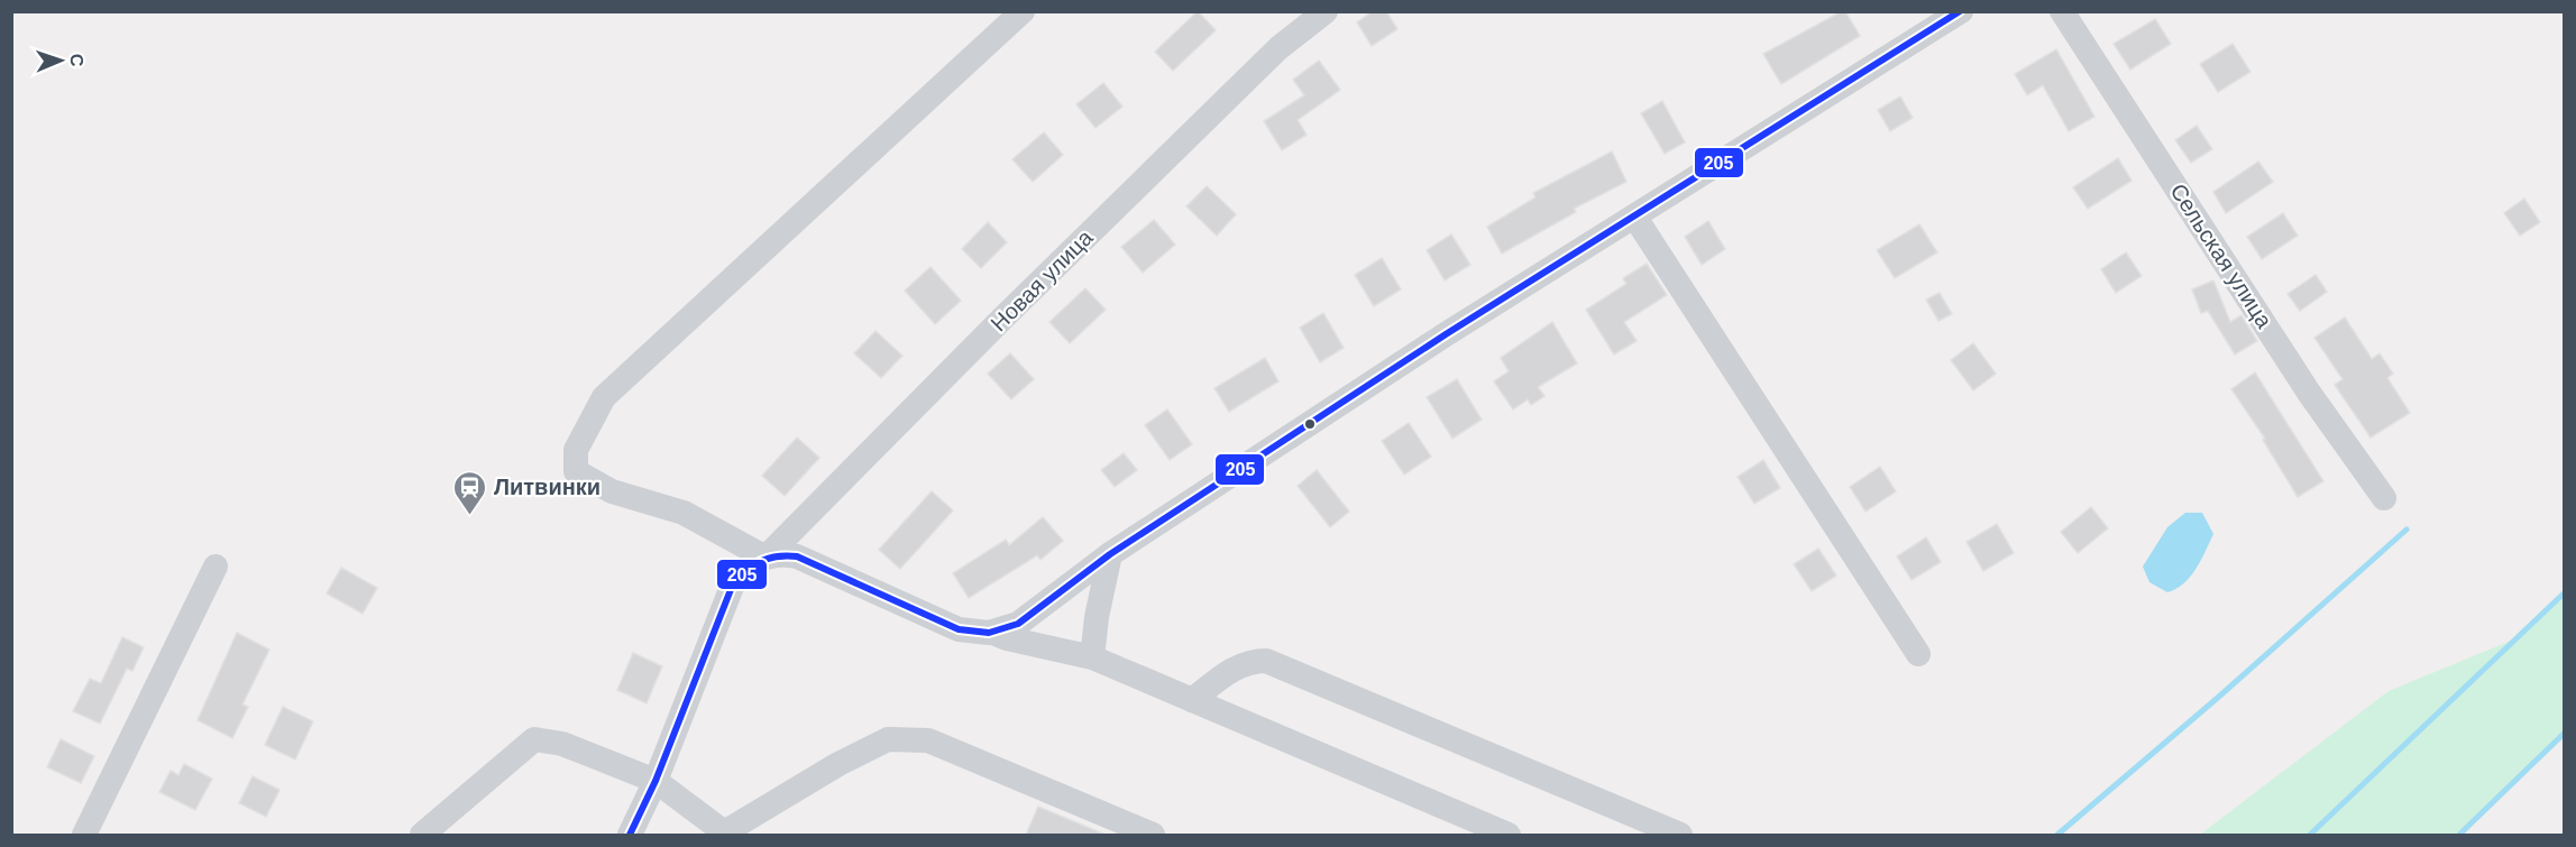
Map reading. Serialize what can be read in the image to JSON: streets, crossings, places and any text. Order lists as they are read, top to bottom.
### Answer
{
  "streets": {
    "street": ["Сельская улица", "Новая улица"]
  },
  "places": {
    "station": ["Литвинки"]
  },
  "lines": ["transit line 205"],
  "north": "right"
}
